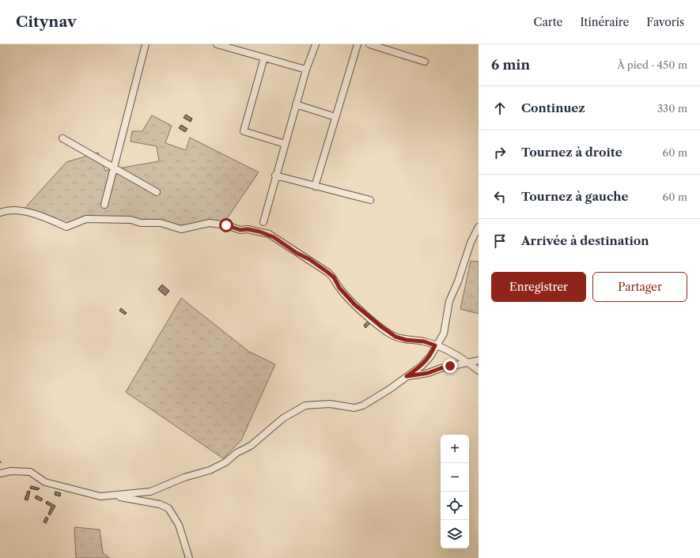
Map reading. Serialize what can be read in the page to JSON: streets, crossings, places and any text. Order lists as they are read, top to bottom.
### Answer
{
  "page": {
    "header": "Citynav",
    "nav": ["Carte", "Itinéraire", "Favoris"],
    "heading": ["6 min", "À pied · 450 m"],
    "list": [
      ["Continuez", "330 m"],
      ["Tournez à droite", "60 m"],
      ["Tournez à gauche", "60 m"],
      "Arrivée à destination"
    ],
    "buttons": ["Enregistrer", "Partager"],
    "map_buttons": ["+", "−"]
  }
}
